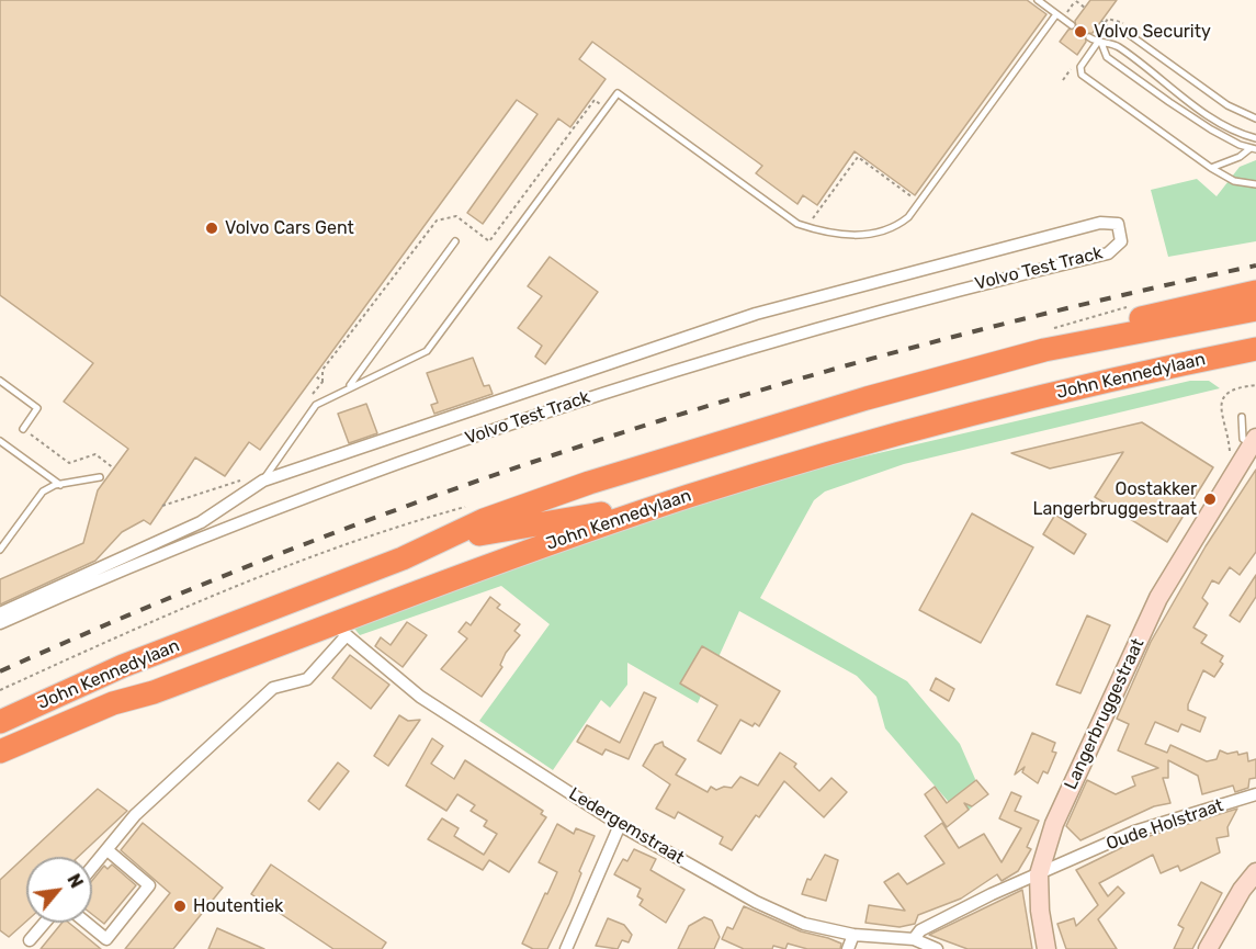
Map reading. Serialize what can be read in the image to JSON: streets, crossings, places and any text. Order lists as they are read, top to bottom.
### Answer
{
  "streets": {
    "highway": ["John Kennedylaan"],
    "street": [
      "Volvo Test Track",
      "Langerbruggestraat",
      "Oude Holstraat",
      "Ledergemstraat"
    ]
  },
  "crossings": [
    ["Langerbruggestraat", "Oude Holstraat"]
  ],
  "places": [
    "Volvo Security",
    "Volvo Cars Gent",
    "Oostakker Langerbruggestraat",
    "Houtentiek"
  ],
  "north": "top right"
}
